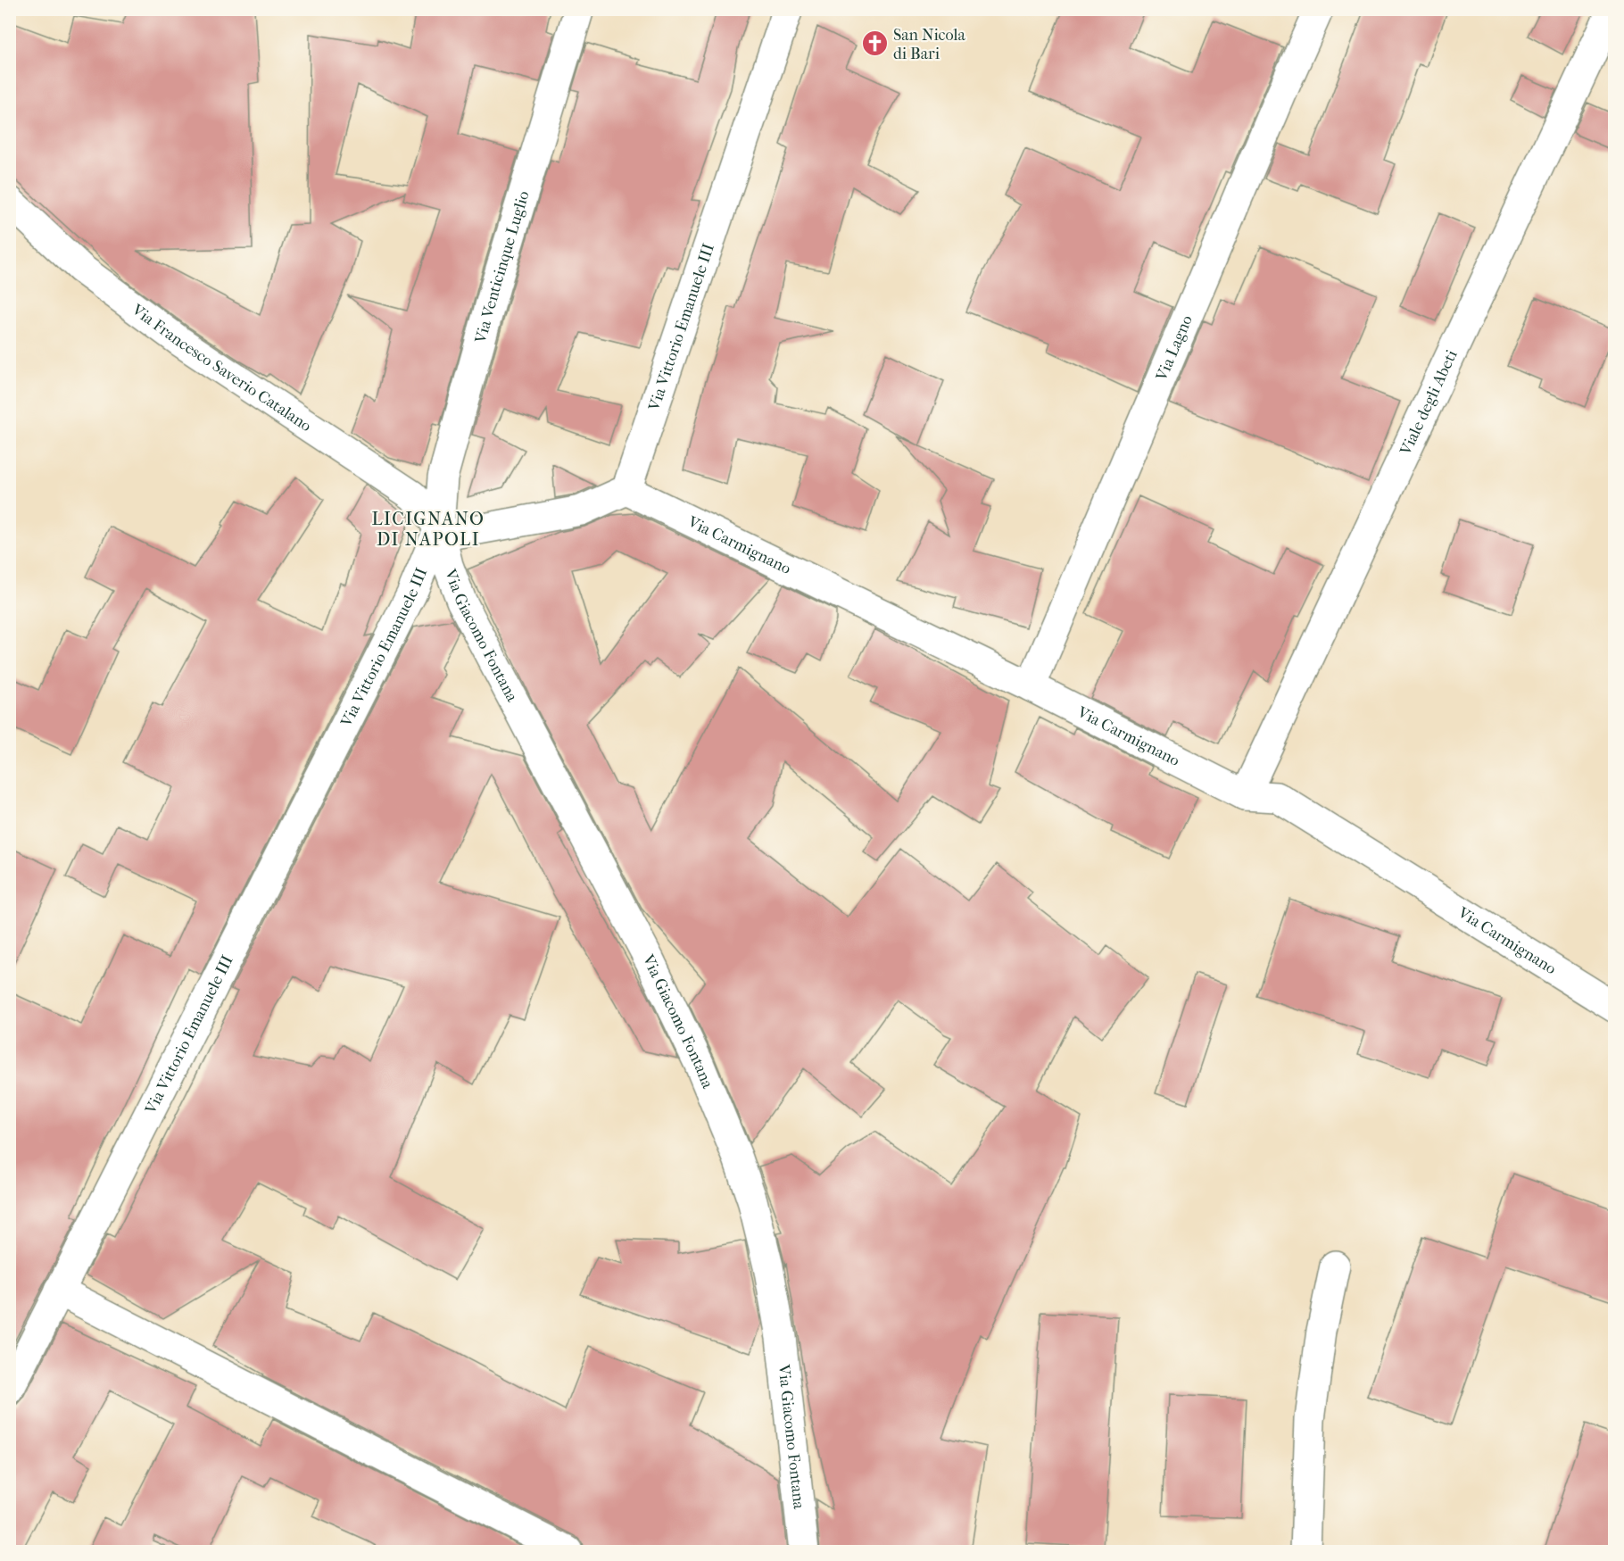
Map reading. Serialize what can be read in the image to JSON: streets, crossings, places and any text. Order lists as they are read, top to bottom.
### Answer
{
  "streets": {
    "street": [
      "Via Venticinque Luglio",
      "Via Vittorio Emanuele III",
      "Via Lagno",
      "Via Francesco Saverio Catalano",
      "Viale degli Abeti",
      "Via Carmignano",
      "Via Giacomo Fontana"
    ]
  },
  "crossings": [
    ["Via Venticinque Luglio", "Via Vittorio Emanuele III"],
    ["Via Venticinque Luglio", "Via Francesco Saverio Catalano"],
    ["Via Venticinque Luglio", "Via Giacomo Fontana"],
    ["Via Vittorio Emanuele III", "Via Francesco Saverio Catalano"],
    ["Via Vittorio Emanuele III", "Via Carmignano"],
    ["Via Vittorio Emanuele III", "Via Giacomo Fontana"],
    ["Via Lagno", "Via Carmignano"],
    ["Via Francesco Saverio Catalano", "Via Giacomo Fontana"],
    ["Viale degli Abeti", "Via Carmignano"]
  ],
  "districts": ["LICIGNANO DI NAPOLI"],
  "places": {
    "church": ["San Nicola di Bari"]
  }
}
